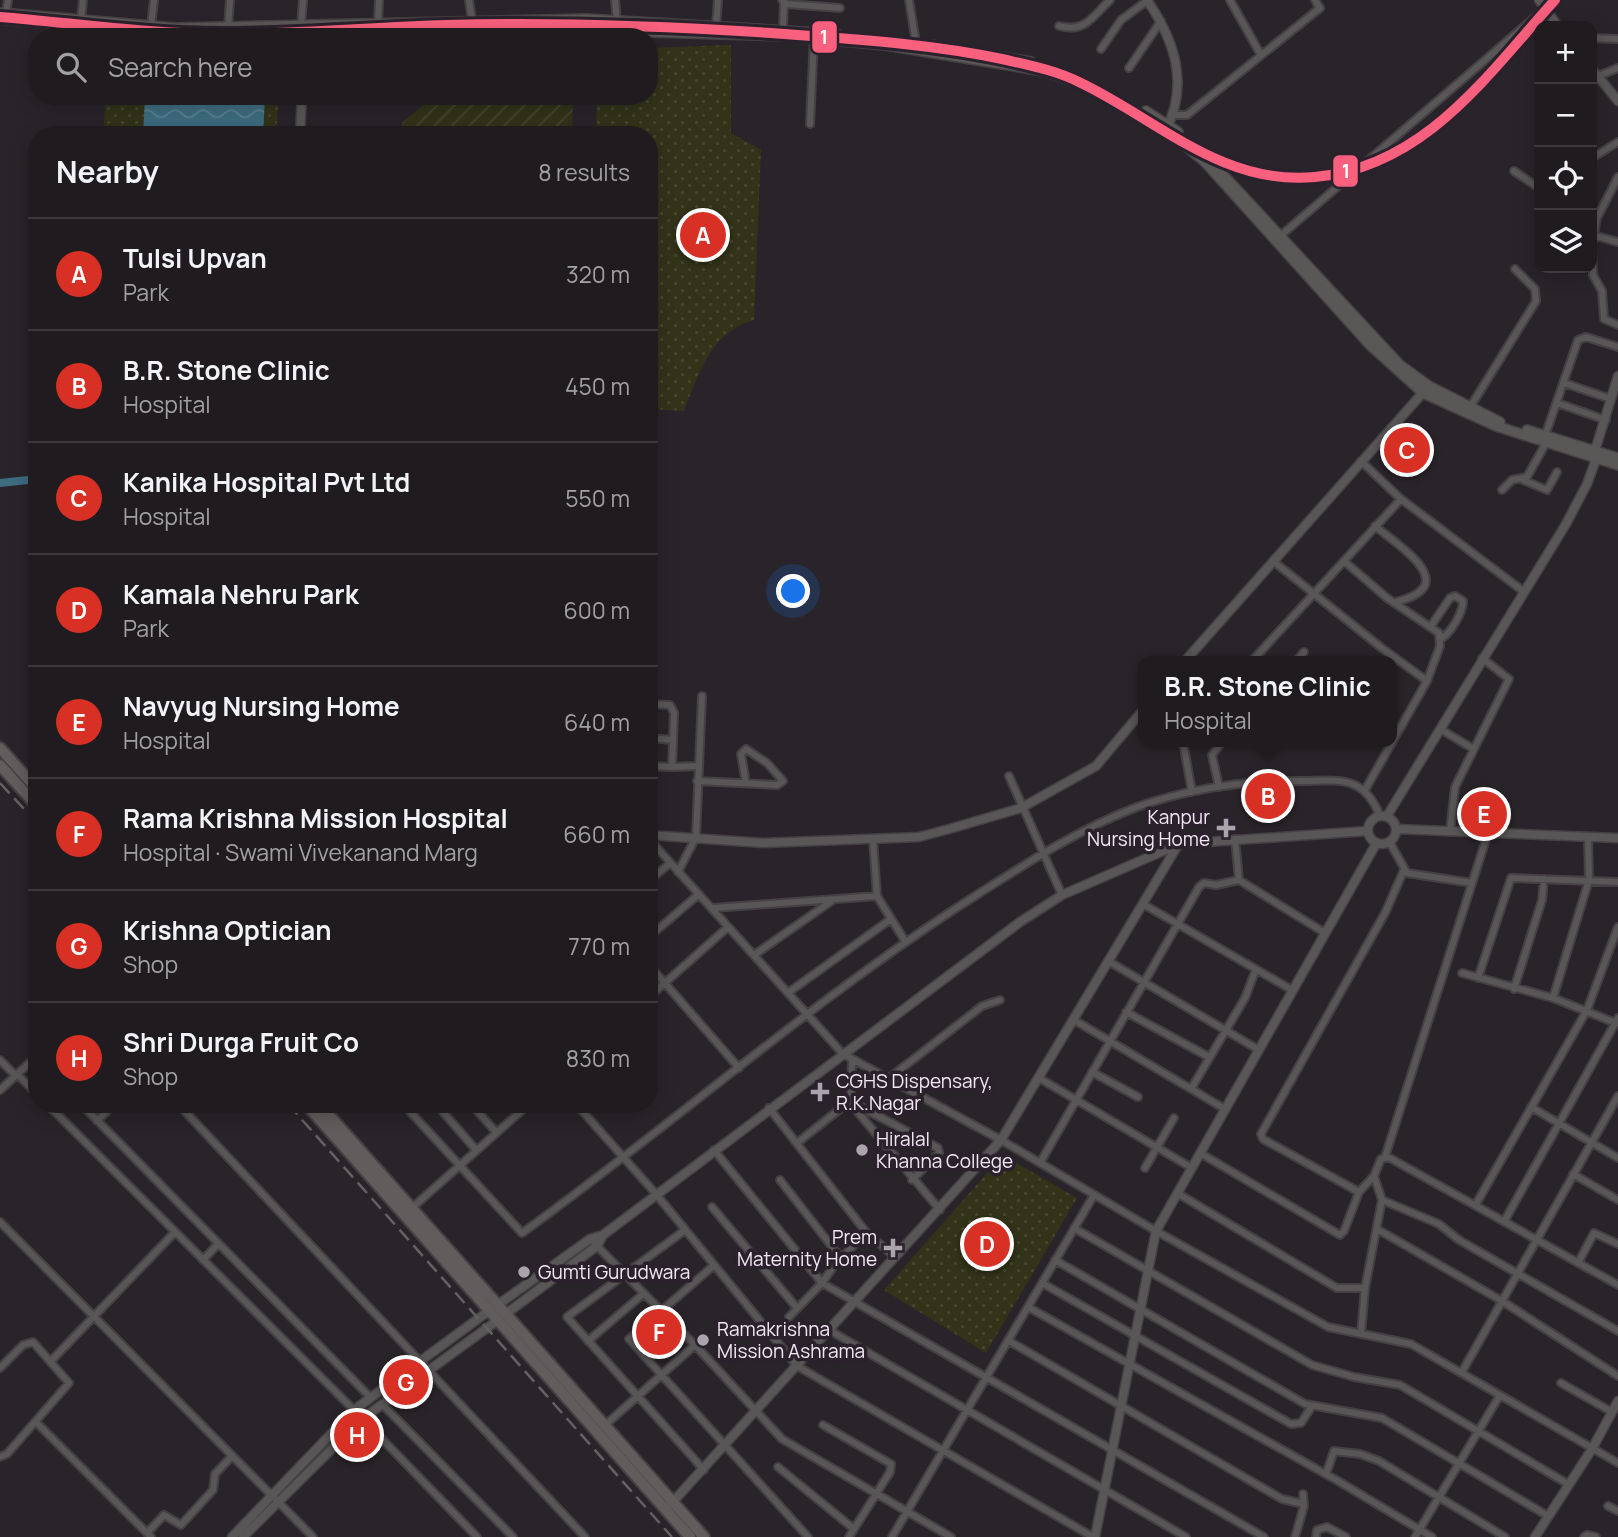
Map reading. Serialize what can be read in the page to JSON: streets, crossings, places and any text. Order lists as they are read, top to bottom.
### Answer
{
  "places": {
    "health": ["Kanpur Nursing Home", "CGHS Dispensary, R.K.Nagar", "Prem Maternity Home"],
    "other": ["Hiralal Khanna College", "Gumti Gurudwara", "Ramakrishna Mission Ashrama"]
  },
  "lines": ["transit line 1"],
  "page": {
    "map_buttons": ["+", "−"],
    "search": "Search here",
    "heading": ["Nearby", "8 results"],
    "pins": [
      "A",
      "C",
      "B",
      "E",
      "D",
      "F",
      "G",
      "H"
    ],
    "list": [
      {
        "mark": "A",
        "name": "Tulsi Upvan",
        "note": "Park",
        "value": "320 m"
      },
      {
        "mark": "B",
        "name": "B.R. Stone Clinic",
        "note": "Hospital",
        "value": "450 m"
      },
      {
        "mark": "C",
        "name": "Kanika Hospital Pvt Ltd",
        "note": "Hospital",
        "value": "550 m"
      },
      {
        "mark": "D",
        "name": "Kamala Nehru Park",
        "note": "Park",
        "value": "600 m"
      },
      {
        "mark": "E",
        "name": "Navyug Nursing Home",
        "note": "Hospital",
        "value": "640 m"
      },
      {
        "mark": "F",
        "name": "Rama Krishna Mission Hospital",
        "note": "Hospital · Swami Vivekanand Marg",
        "value": "660 m"
      },
      {
        "mark": "G",
        "name": "Krishna Optician",
        "note": "Shop",
        "value": "770 m"
      },
      {
        "mark": "H",
        "name": "Shri Durga Fruit Co",
        "note": "Shop",
        "value": "830 m"
      }
    ],
    "popup": ["B.R. Stone Clinic", "Hospital"]
  }
}
